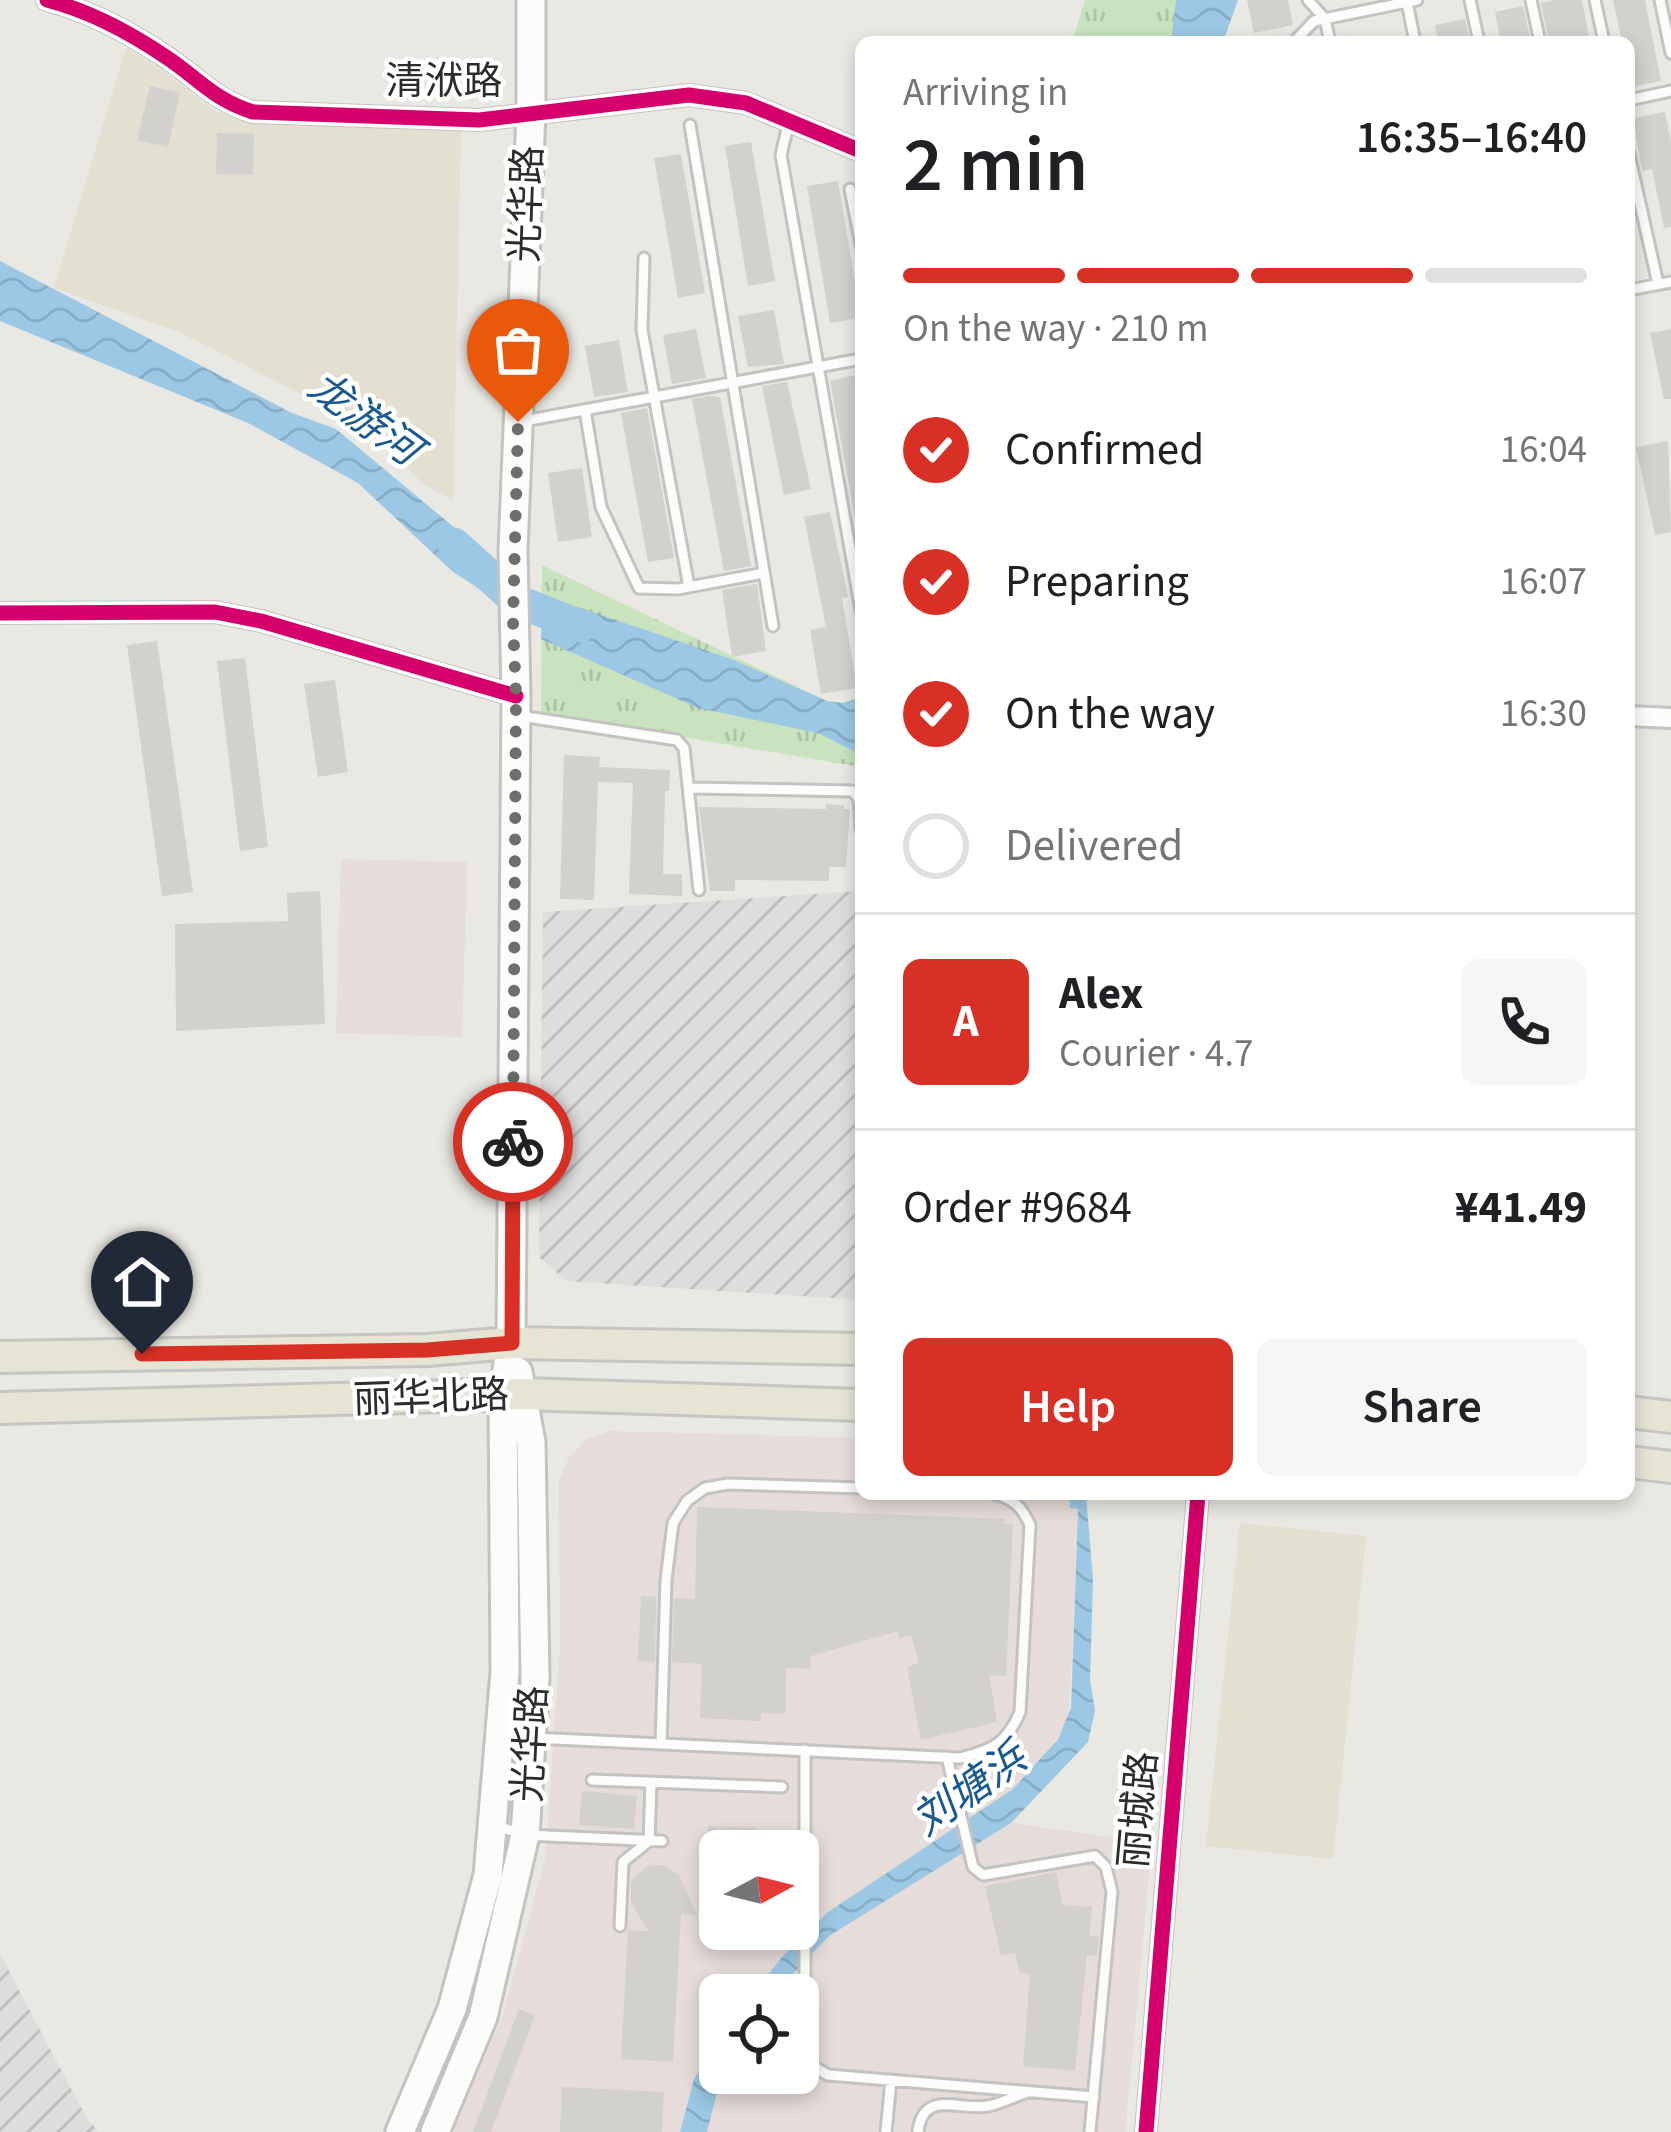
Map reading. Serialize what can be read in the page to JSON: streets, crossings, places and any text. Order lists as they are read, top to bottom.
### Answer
{
  "streets": {
    "main road": ["光华路", "丽华北路"],
    "street": ["清洑路", "丽城路"]
  },
  "crossings": [
    ["清洑路", "光华路"],
    ["光华路", "丽华北路"]
  ],
  "water": ["龙游河", "刘塘浜"],
  "north": "right",
  "page": {
    "heading": ["2 min", "Arriving in", "16:35–16:40"],
    "panel": [
      "Alex",
      "Courier · 4.7",
      "Order #9684",
      "¥41.49"
    ],
    "bar": "On the way · 210 m",
    "list": [
      ["Confirmed", "16:04"],
      ["Preparing", "16:07"],
      ["On the way", "16:30"],
      "Delivered"
    ],
    "round": "A",
    "buttons": ["Help", "Share"]
  }
}
